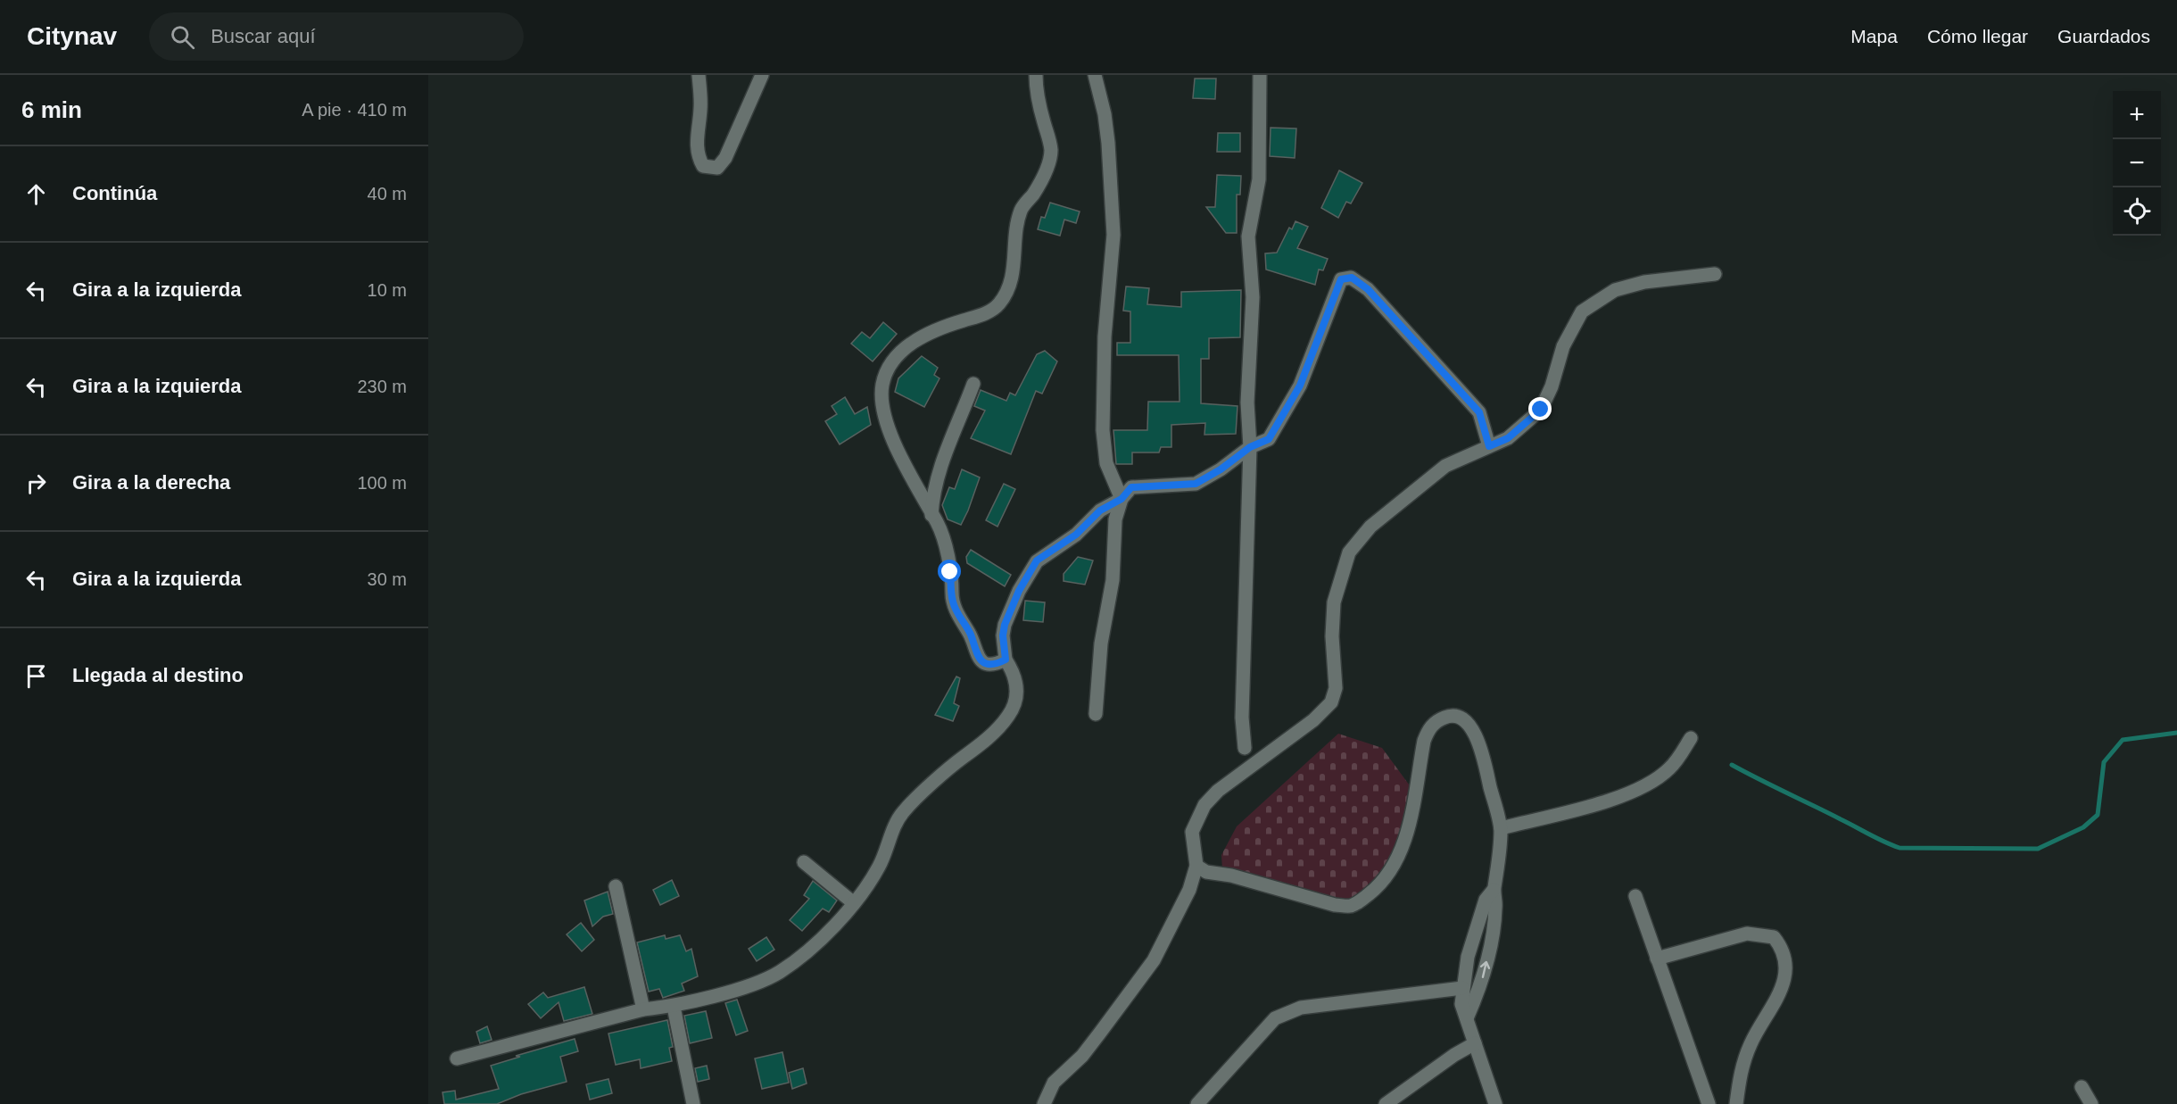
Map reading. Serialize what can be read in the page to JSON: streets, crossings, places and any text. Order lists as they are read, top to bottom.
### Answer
{
  "page": {
    "header": "Citynav",
    "search": "Buscar aquí",
    "nav": ["Mapa", "Cómo llegar", "Guardados"],
    "heading": ["6 min", "A pie · 410 m"],
    "map_buttons": ["+", "−"],
    "list": [
      ["Continúa", "40 m"],
      ["Gira a la izquierda", "10 m"],
      ["Gira a la izquierda", "230 m"],
      ["Gira a la derecha", "100 m"],
      ["Gira a la izquierda", "30 m"],
      "Llegada al destino"
    ]
  }
}
